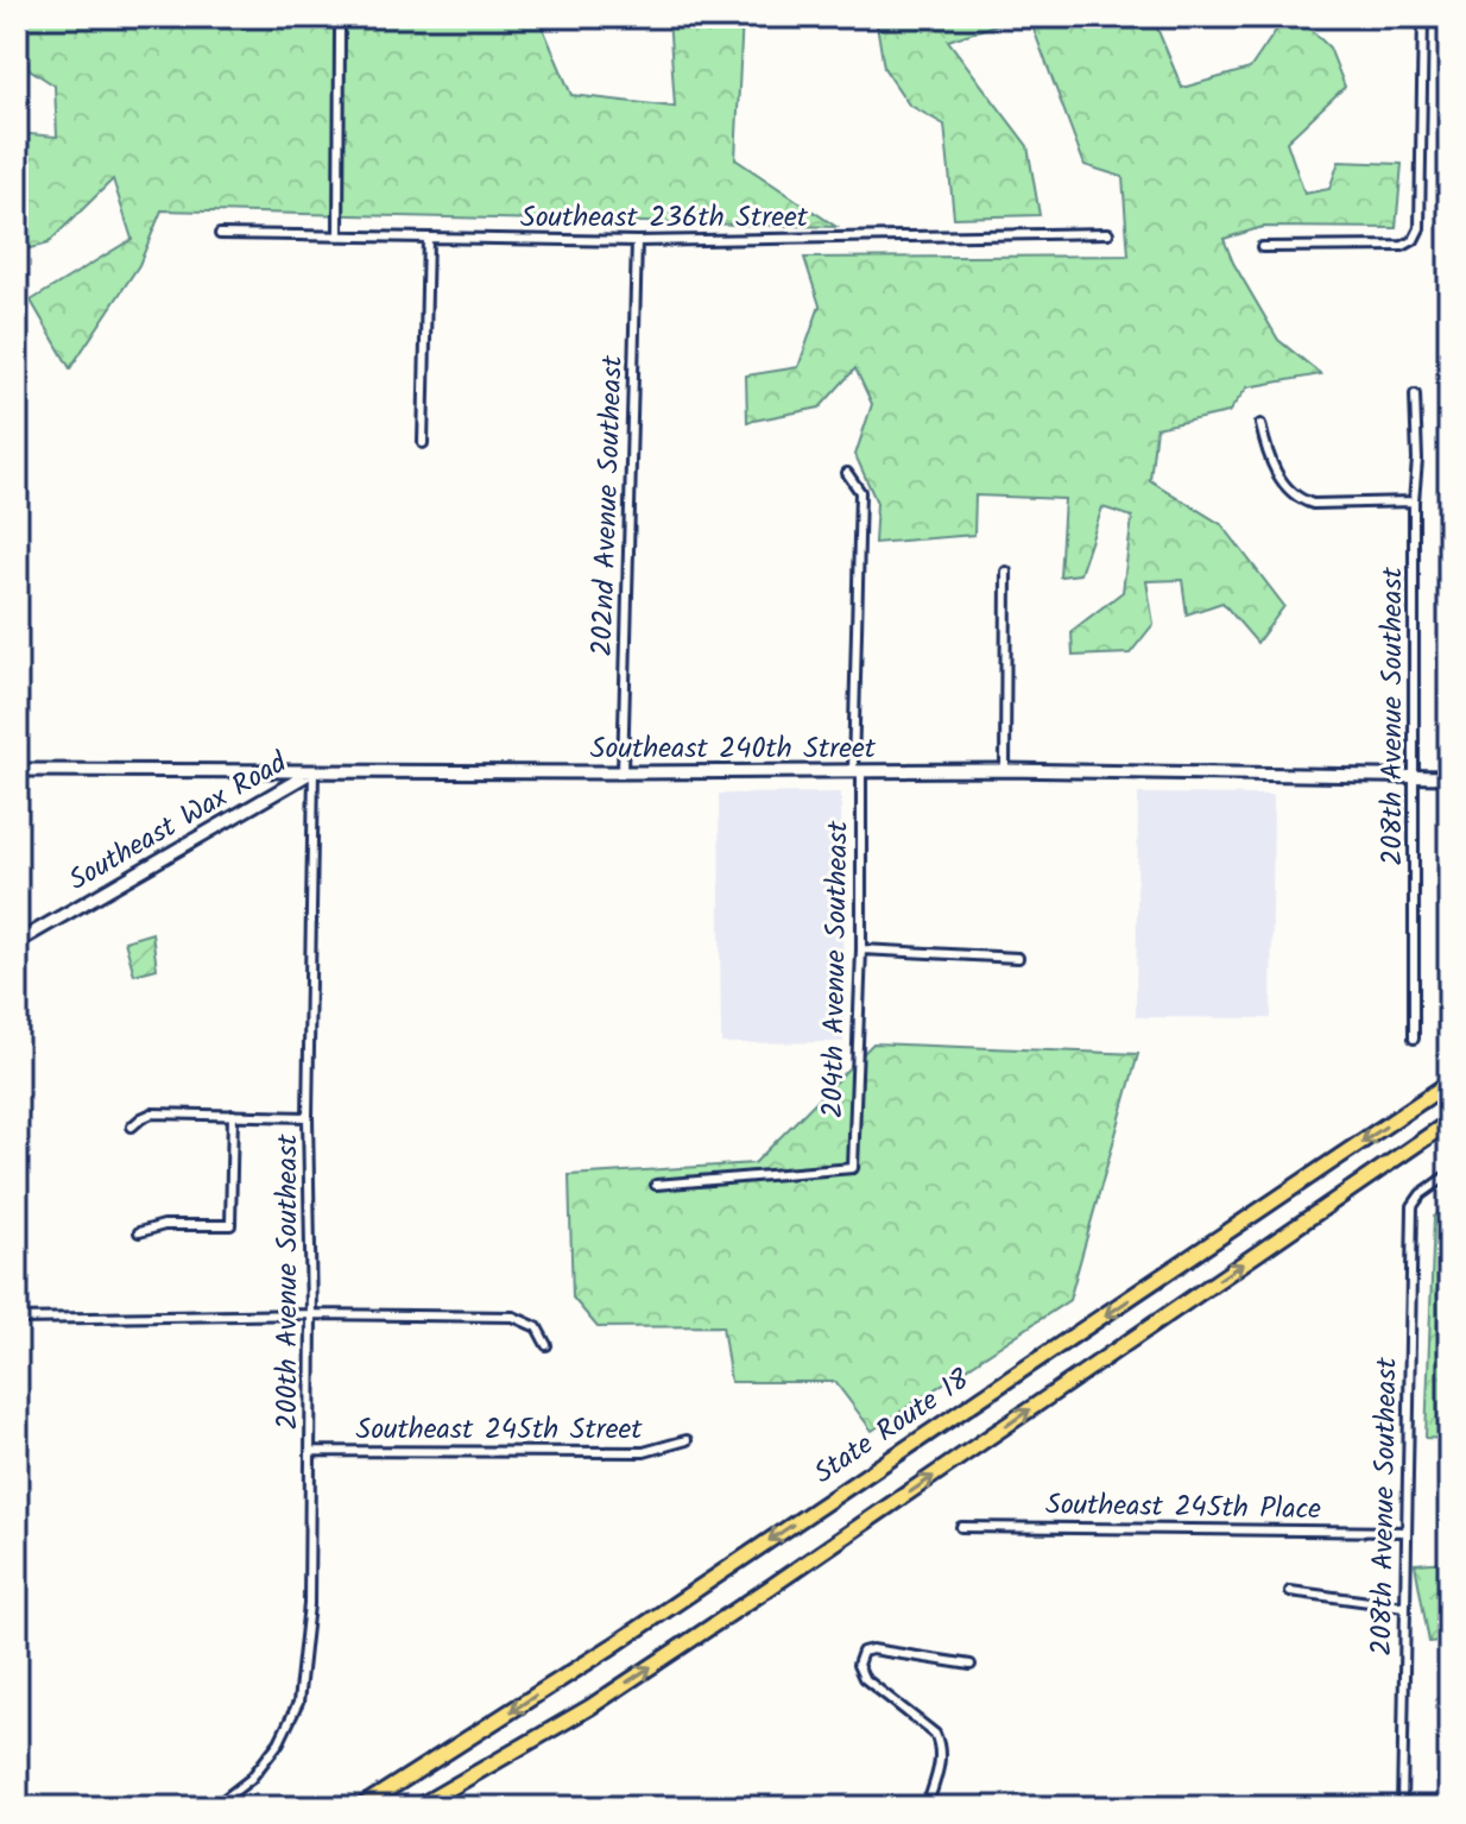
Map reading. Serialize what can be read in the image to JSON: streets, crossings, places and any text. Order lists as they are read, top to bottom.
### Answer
{
  "streets": {
    "highway": ["State Route 18"],
    "main road": ["Southeast 240th Street", "Southeast Wax Road"],
    "street": [
      "Southeast 236th Street",
      "202nd Avenue Southeast",
      "208th Avenue Southeast",
      "204th Avenue Southeast",
      "200th Avenue Southeast",
      "Southeast 245th Street",
      "Southeast 245th Place"
    ]
  },
  "crossings": [
    ["Southeast 236th Street", "202nd Avenue Southeast"],
    ["202nd Avenue Southeast", "Southeast 240th Street"],
    ["208th Avenue Southeast", "Southeast 240th Street"],
    ["208th Avenue Southeast", "Southeast 245th Place"],
    ["Southeast 240th Street", "Southeast Wax Road"],
    ["Southeast 240th Street", "204th Avenue Southeast"],
    ["Southeast 240th Street", "200th Avenue Southeast"],
    ["Southeast Wax Road", "200th Avenue Southeast"],
    ["200th Avenue Southeast", "Southeast 245th Street"]
  ]
}
